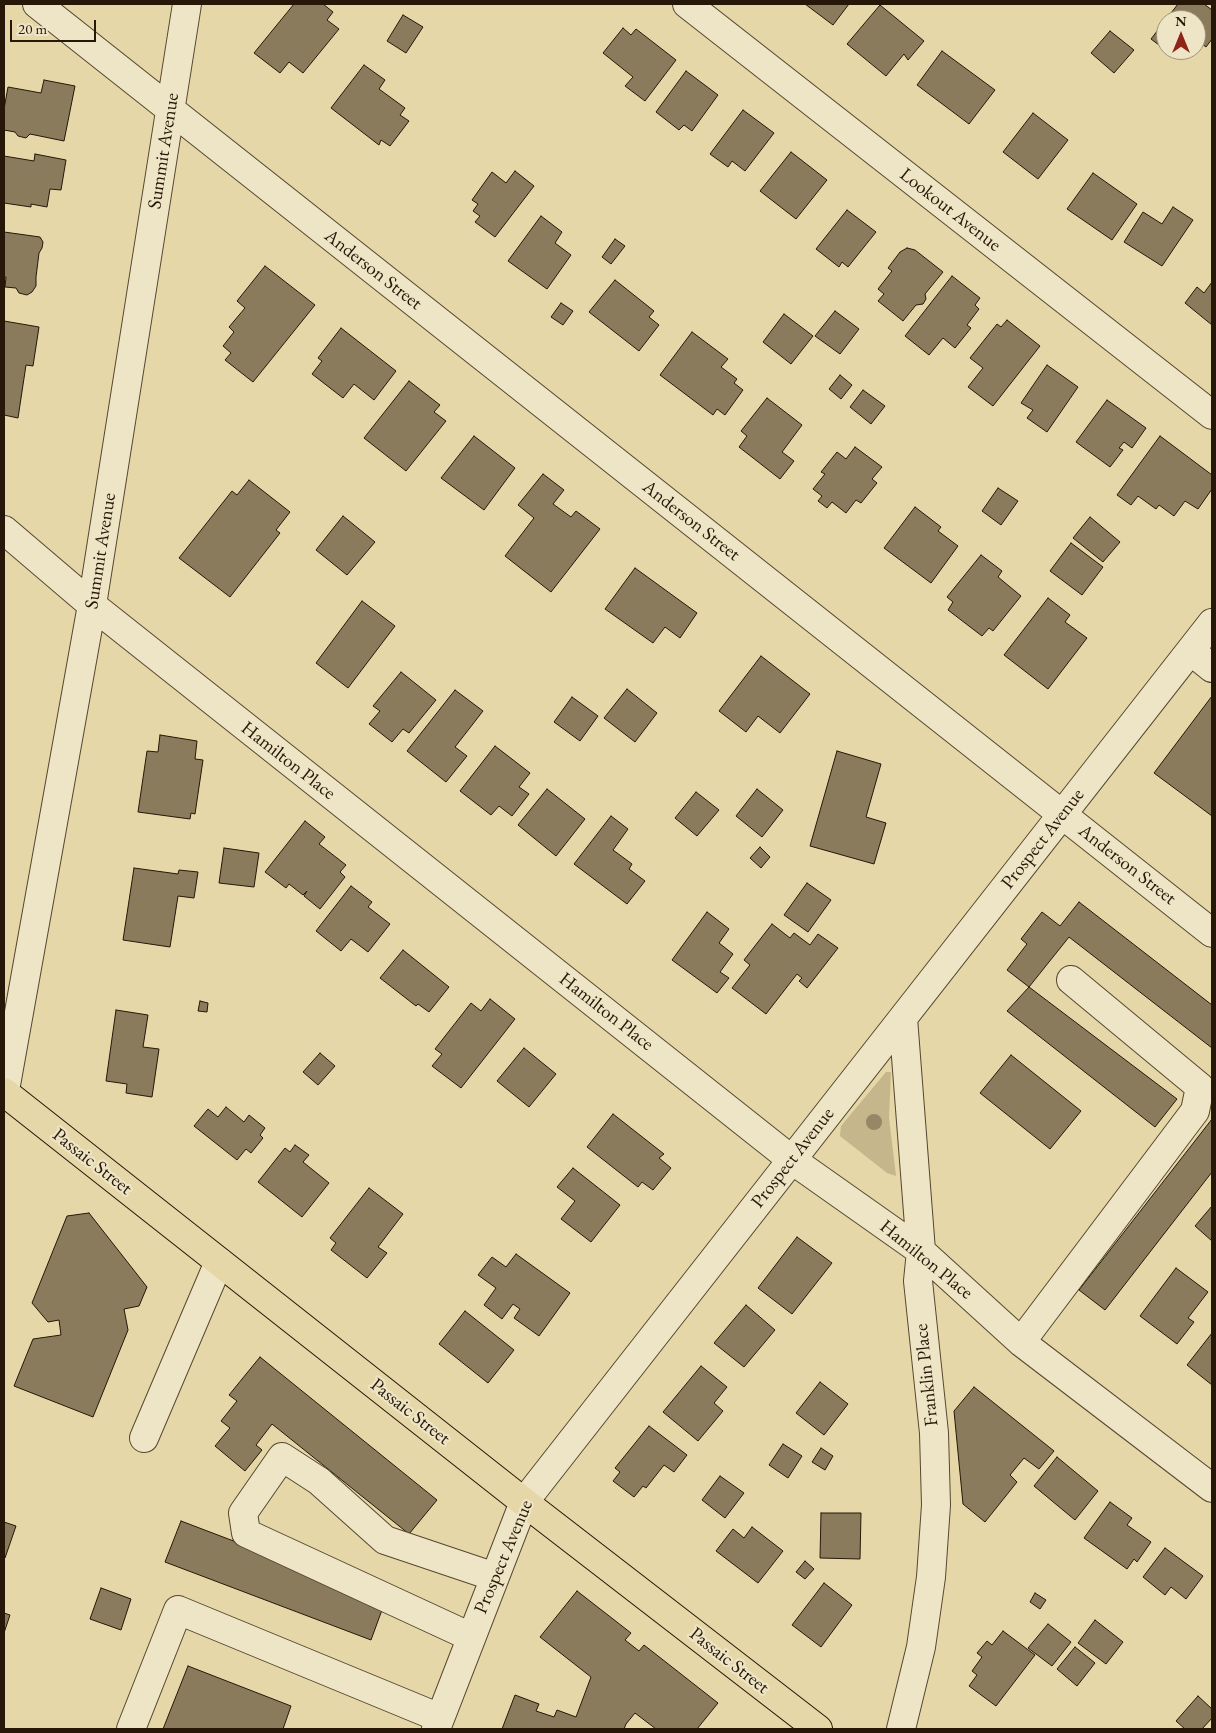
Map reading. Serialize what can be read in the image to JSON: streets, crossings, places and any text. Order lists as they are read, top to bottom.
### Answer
{
  "streets": {
    "main road": ["Passaic Street"],
    "street": [
      "Summit Avenue",
      "Lookout Avenue",
      "Anderson Street",
      "Hamilton Place",
      "Prospect Avenue",
      "Franklin Place"
    ]
  },
  "crossings": [
    ["Summit Avenue", "Anderson Street"],
    ["Summit Avenue", "Hamilton Place"],
    ["Summit Avenue", "Passaic Street"],
    ["Anderson Street", "Prospect Avenue"],
    ["Hamilton Place", "Prospect Avenue"],
    ["Hamilton Place", "Franklin Place"],
    ["Prospect Avenue", "Passaic Street"],
    ["Prospect Avenue", "Franklin Place"]
  ],
  "scale_bar": "20 m",
  "north": "top"
}
